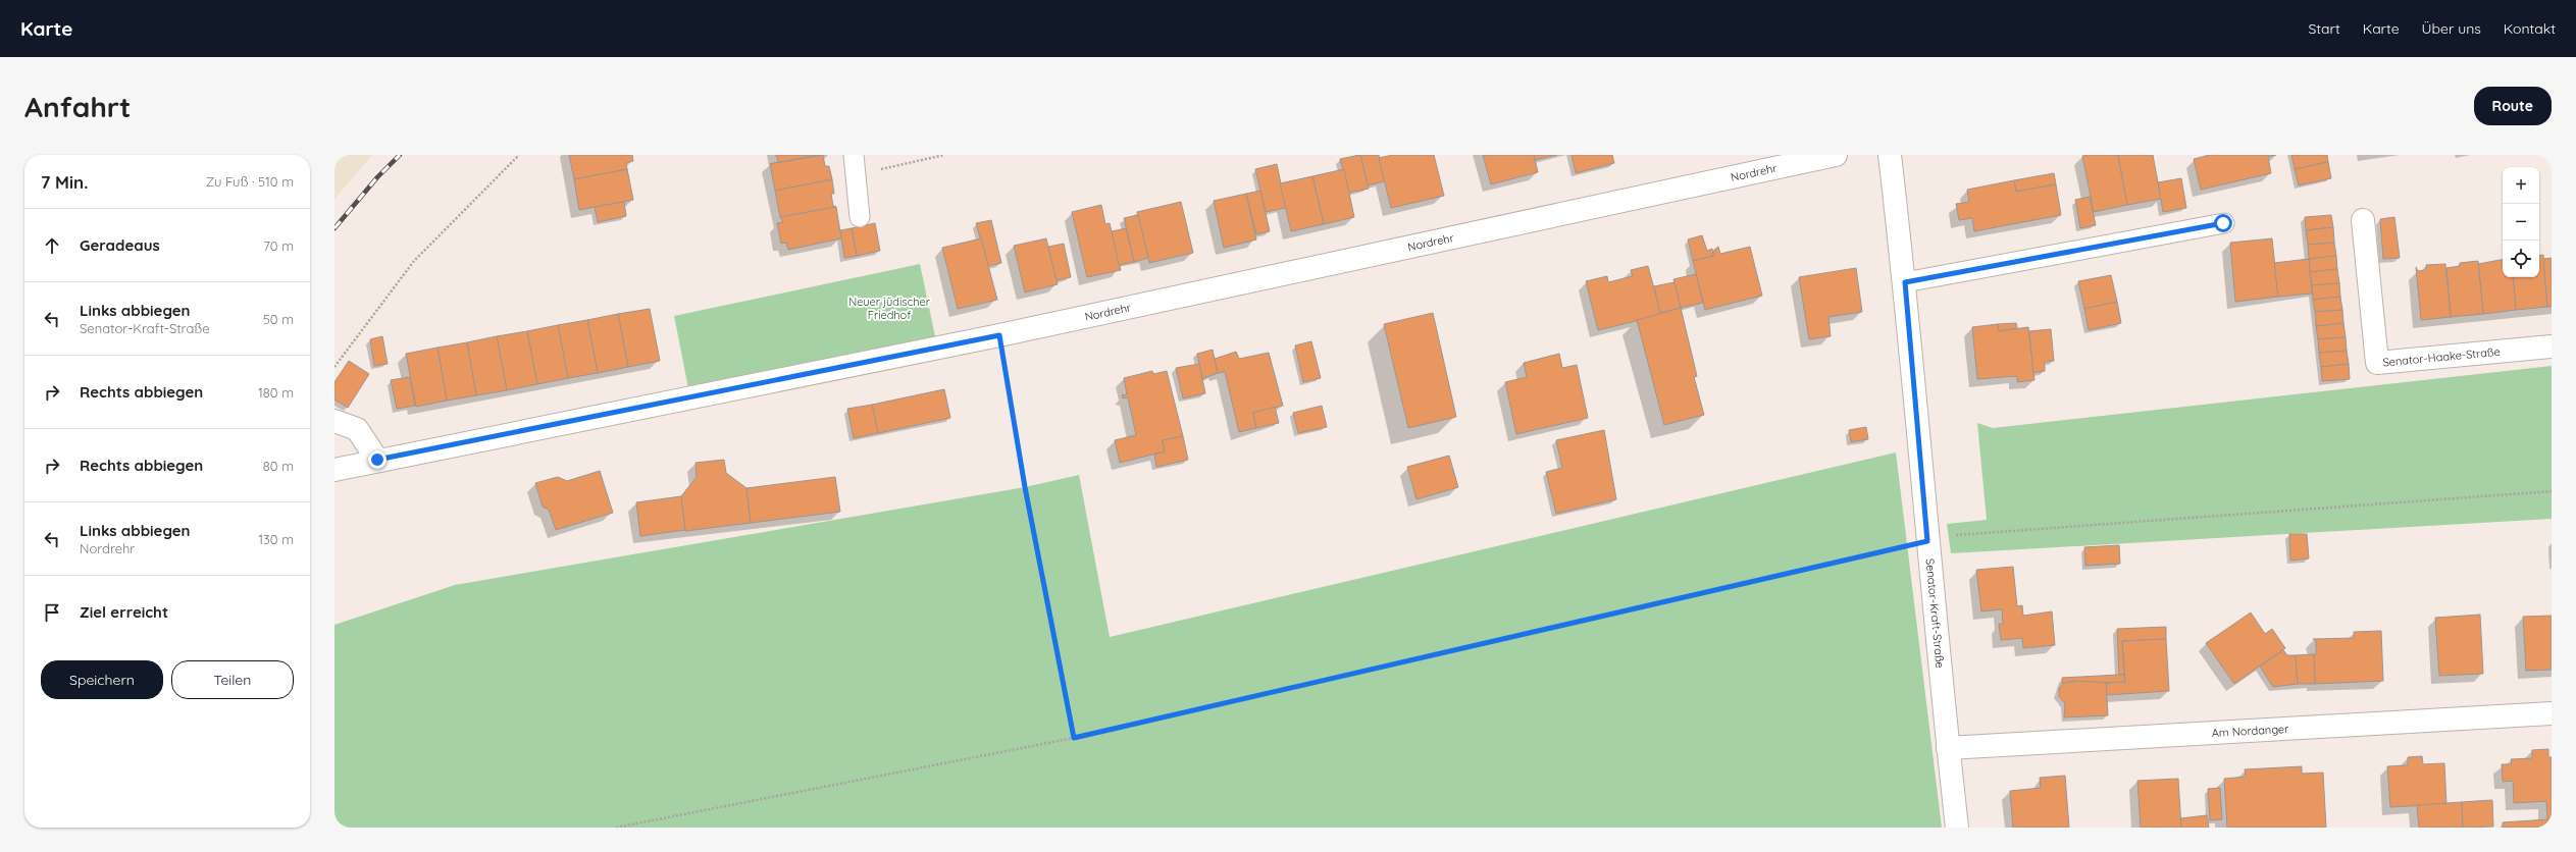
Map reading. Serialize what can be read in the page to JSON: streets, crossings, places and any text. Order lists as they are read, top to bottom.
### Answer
{
  "streets": {
    "street": [
      "Nordrehr",
      "Senator-Haake-Straße",
      "Senator-Kraft-Straße",
      "Am Nordanger"
    ]
  },
  "crossings": [
    ["Senator-Kraft-Straße", "Am Nordanger"]
  ],
  "parks": ["Neuer jüdischer Friedhof"],
  "page": {
    "header": "Karte",
    "nav": [
      "Start",
      "Karte",
      "Über uns",
      "Kontakt"
    ],
    "buttons": [
      "Route",
      ["Speichern", "Teilen"]
    ],
    "title": "Anfahrt",
    "heading": ["7 Min.", "Zu Fuß · 510 m"],
    "map_buttons": ["+", "−"],
    "list": [
      ["Geradeaus", "70 m"],
      ["Links abbiegen", "Senator-Kraft-Straße", "50 m"],
      ["Rechts abbiegen", "180 m"],
      ["Rechts abbiegen", "80 m"],
      ["Links abbiegen", "Nordrehr", "130 m"],
      "Ziel erreicht"
    ]
  }
}
